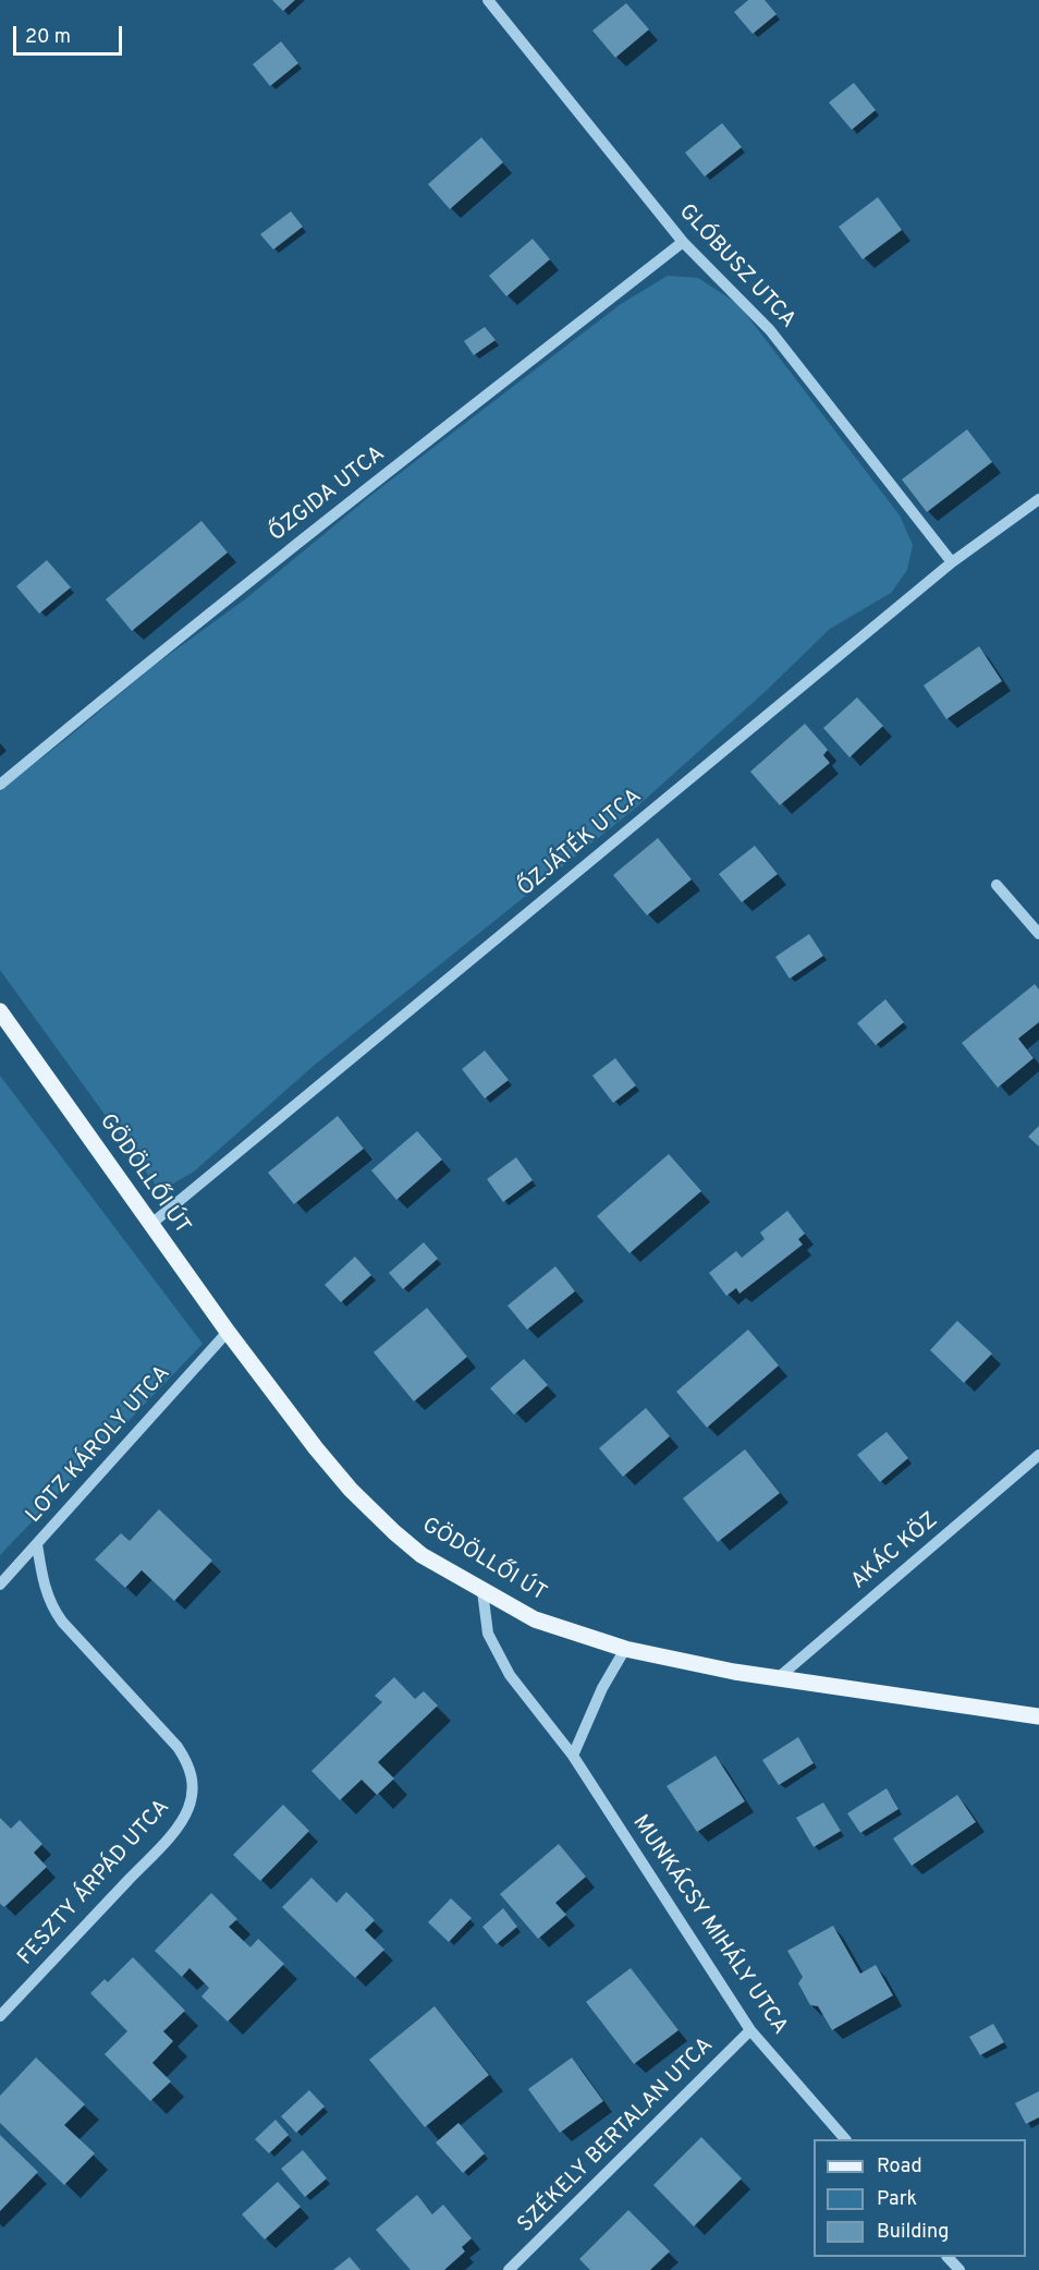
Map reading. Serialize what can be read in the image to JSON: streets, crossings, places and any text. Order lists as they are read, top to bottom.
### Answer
{
  "streets": {
    "main road": ["GÖDÖLLŐI ÚT"],
    "street": [
      "GLÓBUSZ UTCA",
      "ŐZGIDA UTCA",
      "ŐZJÁTÉK UTCA",
      "LOTZ KÁROLY UTCA",
      "AKÁC KÖZ",
      "FESZTY ÁRPÁD UTCA",
      "MUNKÁCSY MIHÁLY UTCA",
      "SZÉKELY BERTALAN UTCA"
    ]
  },
  "crossings": [
    ["GLÓBUSZ UTCA", "ŐZGIDA UTCA"],
    ["GLÓBUSZ UTCA", "ŐZJÁTÉK UTCA"],
    ["ŐZJÁTÉK UTCA", "GÖDÖLLŐI ÚT"],
    ["GÖDÖLLŐI ÚT", "LOTZ KÁROLY UTCA"],
    ["GÖDÖLLŐI ÚT", "AKÁC KÖZ"],
    ["GÖDÖLLŐI ÚT", "MUNKÁCSY MIHÁLY UTCA"],
    ["LOTZ KÁROLY UTCA", "FESZTY ÁRPÁD UTCA"],
    ["MUNKÁCSY MIHÁLY UTCA", "SZÉKELY BERTALAN UTCA"]
  ],
  "legend": ["Road", "Park", "Building"],
  "scale_bar": "20 m"
}
